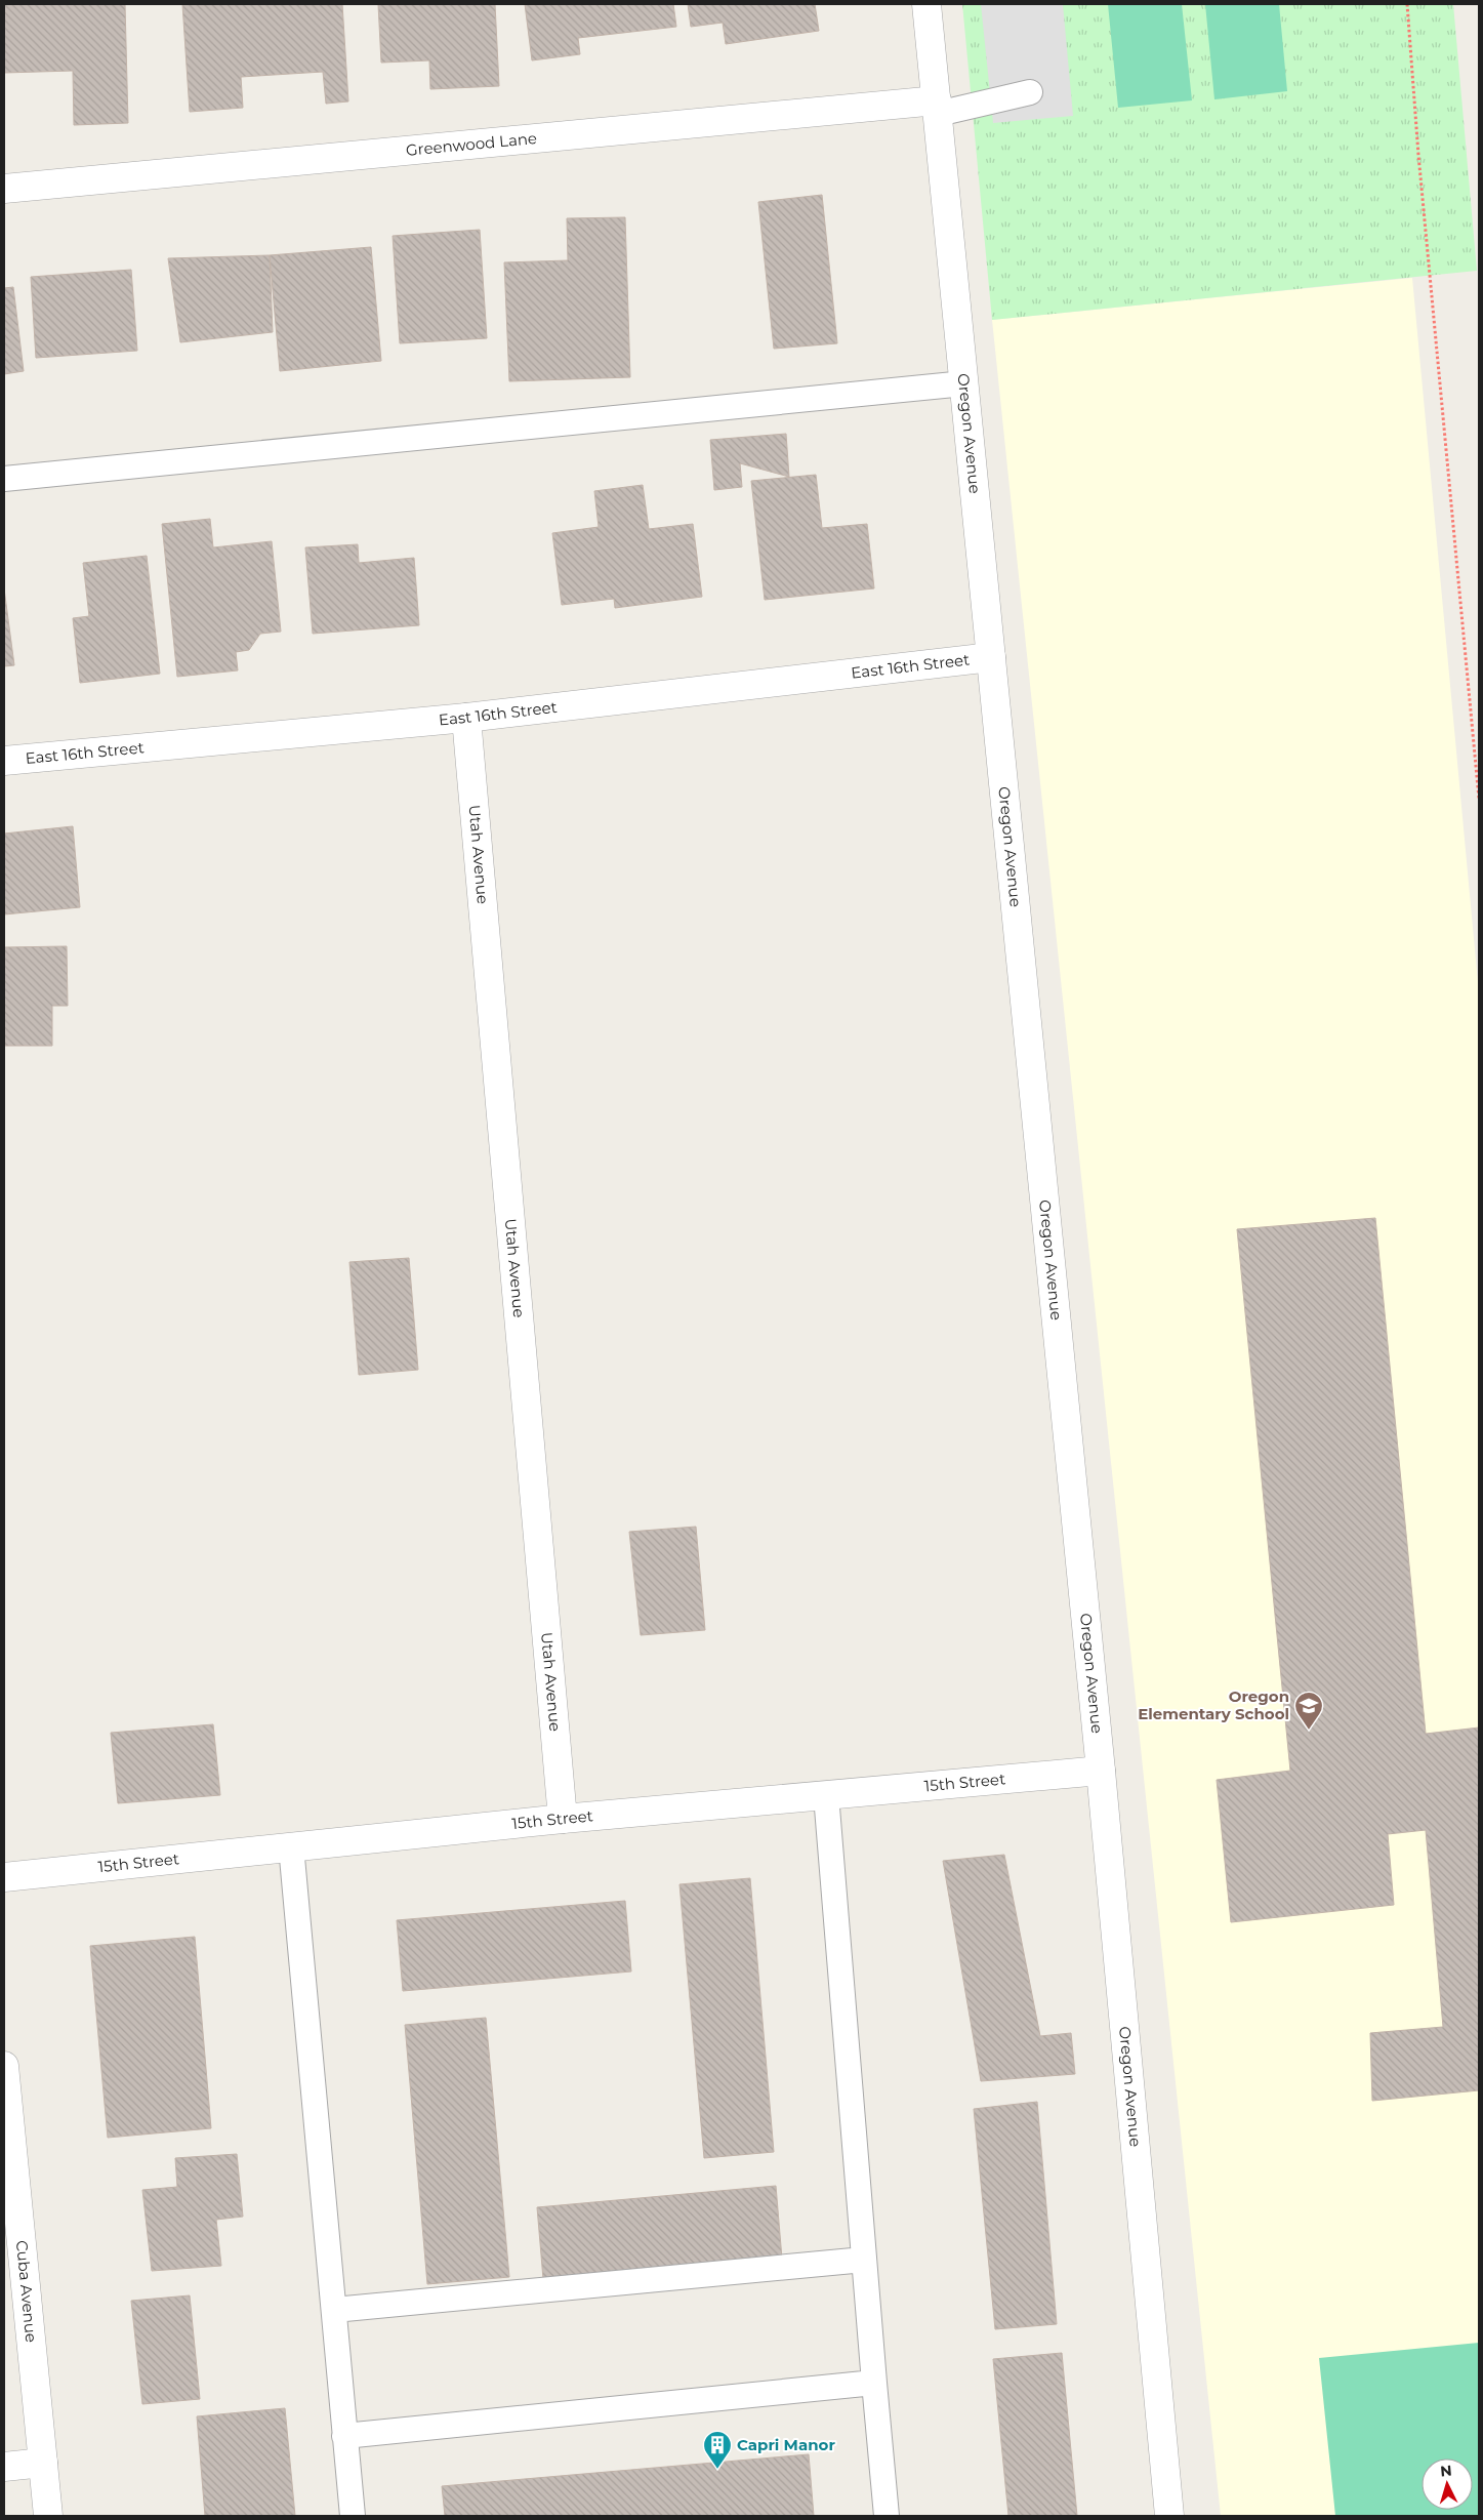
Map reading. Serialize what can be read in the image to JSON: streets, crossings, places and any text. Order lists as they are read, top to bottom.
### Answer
{
  "streets": {
    "street": [
      "Greenwood Lane",
      "Oregon Avenue",
      "East 16th Street",
      "Utah Avenue",
      "15th Street",
      "Cuba Avenue"
    ]
  },
  "crossings": [
    ["Greenwood Lane", "Oregon Avenue"],
    ["Oregon Avenue", "East 16th Street"],
    ["Oregon Avenue", "15th Street"],
    ["East 16th Street", "Utah Avenue"],
    ["Utah Avenue", "15th Street"]
  ],
  "places": {
    "school or university": ["Oregon Elementary School"],
    "building": ["Capri Manor"]
  },
  "north": "top"
}
